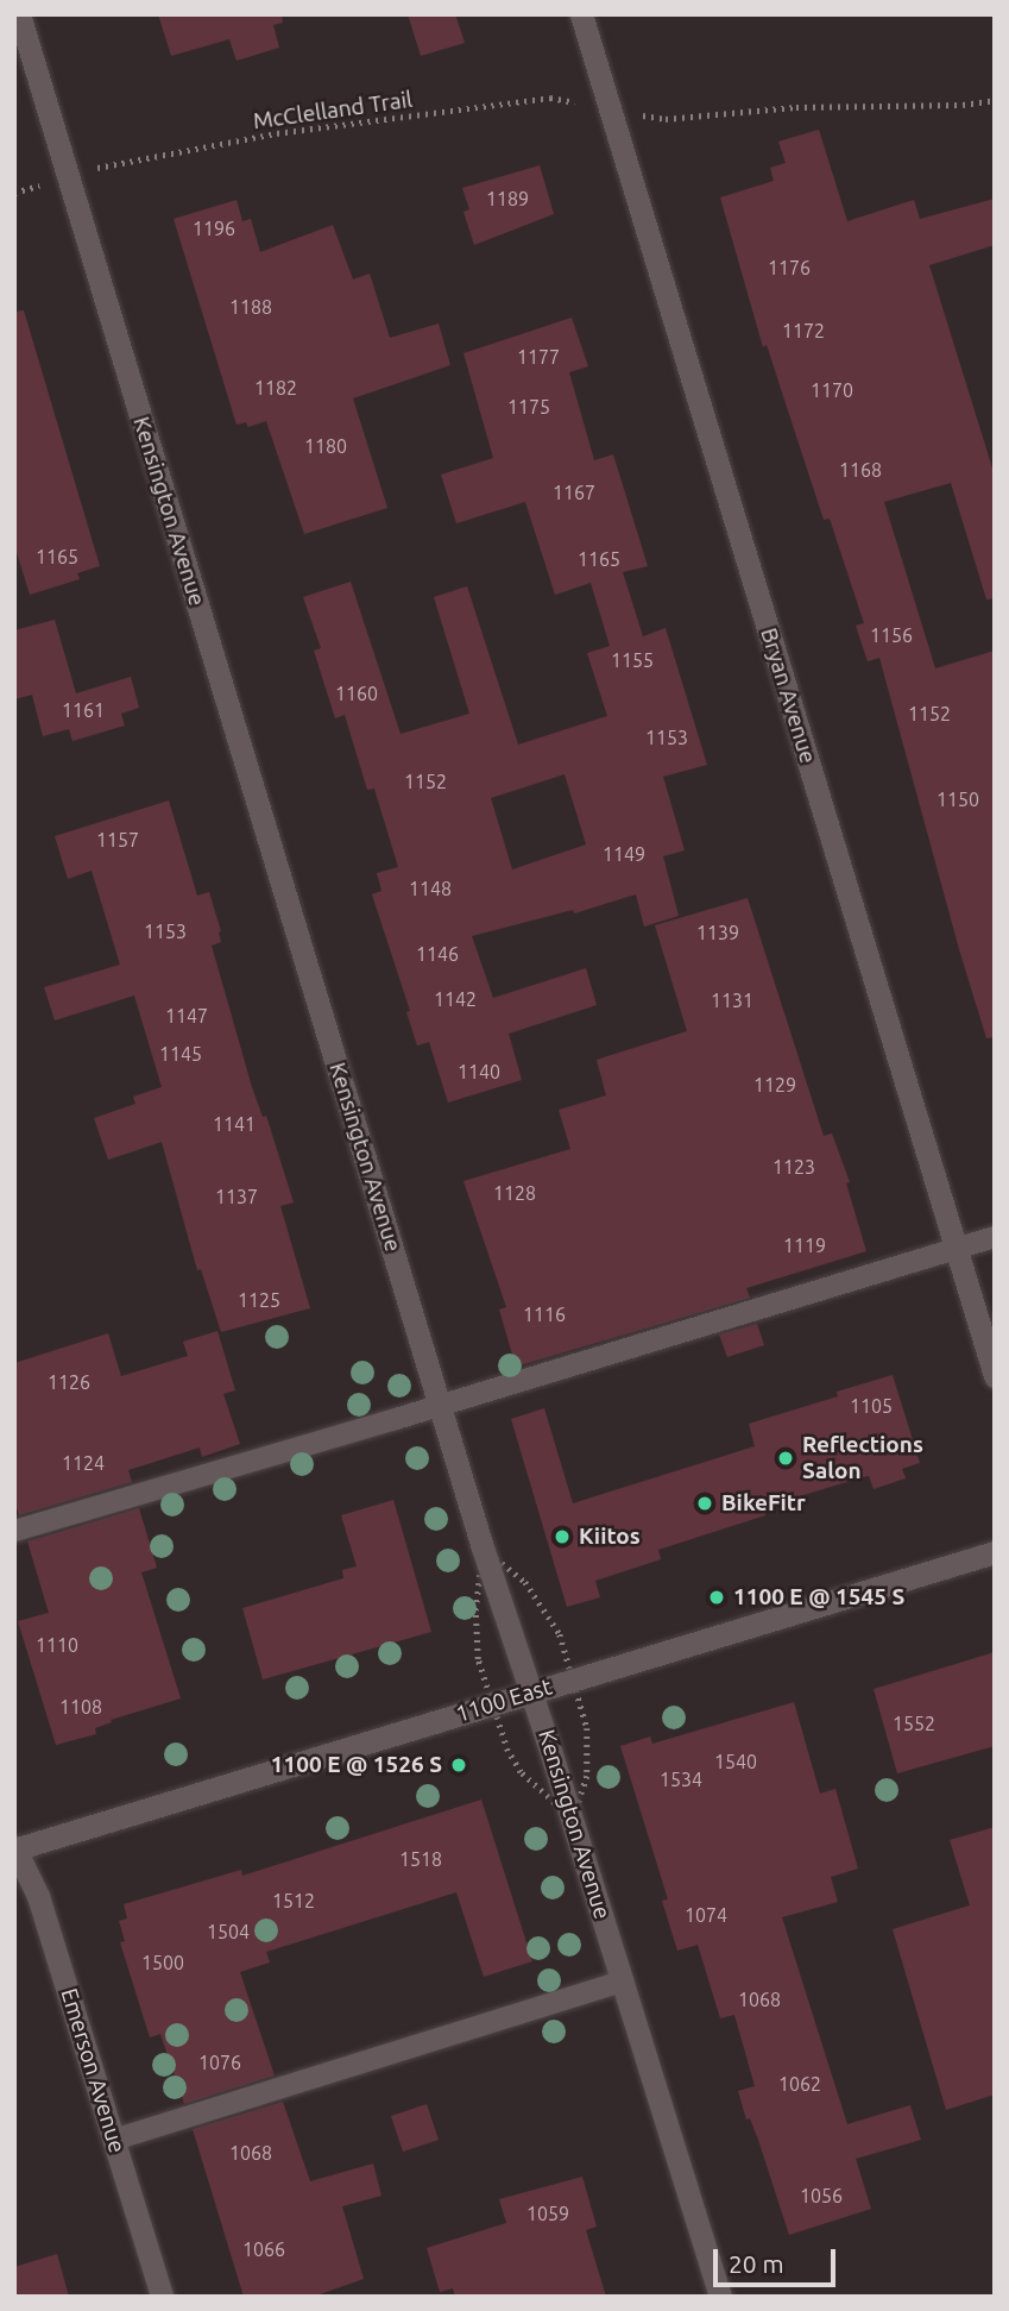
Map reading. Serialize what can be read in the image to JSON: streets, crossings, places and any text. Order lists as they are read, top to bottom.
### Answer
{
  "streets": {
    "street": [
      "Kensington Avenue",
      "Bryan Avenue",
      "1100 East",
      "Emerson Avenue"
    ],
    "path": ["McClelland Trail"]
  },
  "crossings": [
    ["Kensington Avenue", "1100 East"],
    ["1100 East", "Emerson Avenue"]
  ],
  "places": [
    "Reflections Salon",
    "BikeFitr",
    "Kiitos",
    "1100 E @ 1545 S",
    "1100 E @ 1526 S"
  ],
  "house_numbers": [
    "1189",
    "1196",
    "1176",
    "1188",
    "1172",
    "1177",
    "1182",
    "1170",
    "1175",
    "1180",
    "1168",
    "1167",
    "1165",
    "1165",
    "1156",
    "1155",
    "1160",
    "1161",
    "1152",
    "1153",
    "1152",
    "1150",
    "1157",
    "1149",
    "1148",
    "1153",
    "1139",
    "1146",
    "1142",
    "1131",
    "1147",
    "1145",
    "1140",
    "1129",
    "1141",
    "1123",
    "1128",
    "1137",
    "1119",
    "1125",
    "1116",
    "1126",
    "1105",
    "1124",
    "1110",
    "1108",
    "1552",
    "1540",
    "1534",
    "1518",
    "1512",
    "1074",
    "1504",
    "1500",
    "1068",
    "1076",
    "1062",
    "1068",
    "1056",
    "1059",
    "1066"
  ],
  "scale_bar": "20 m"
}
